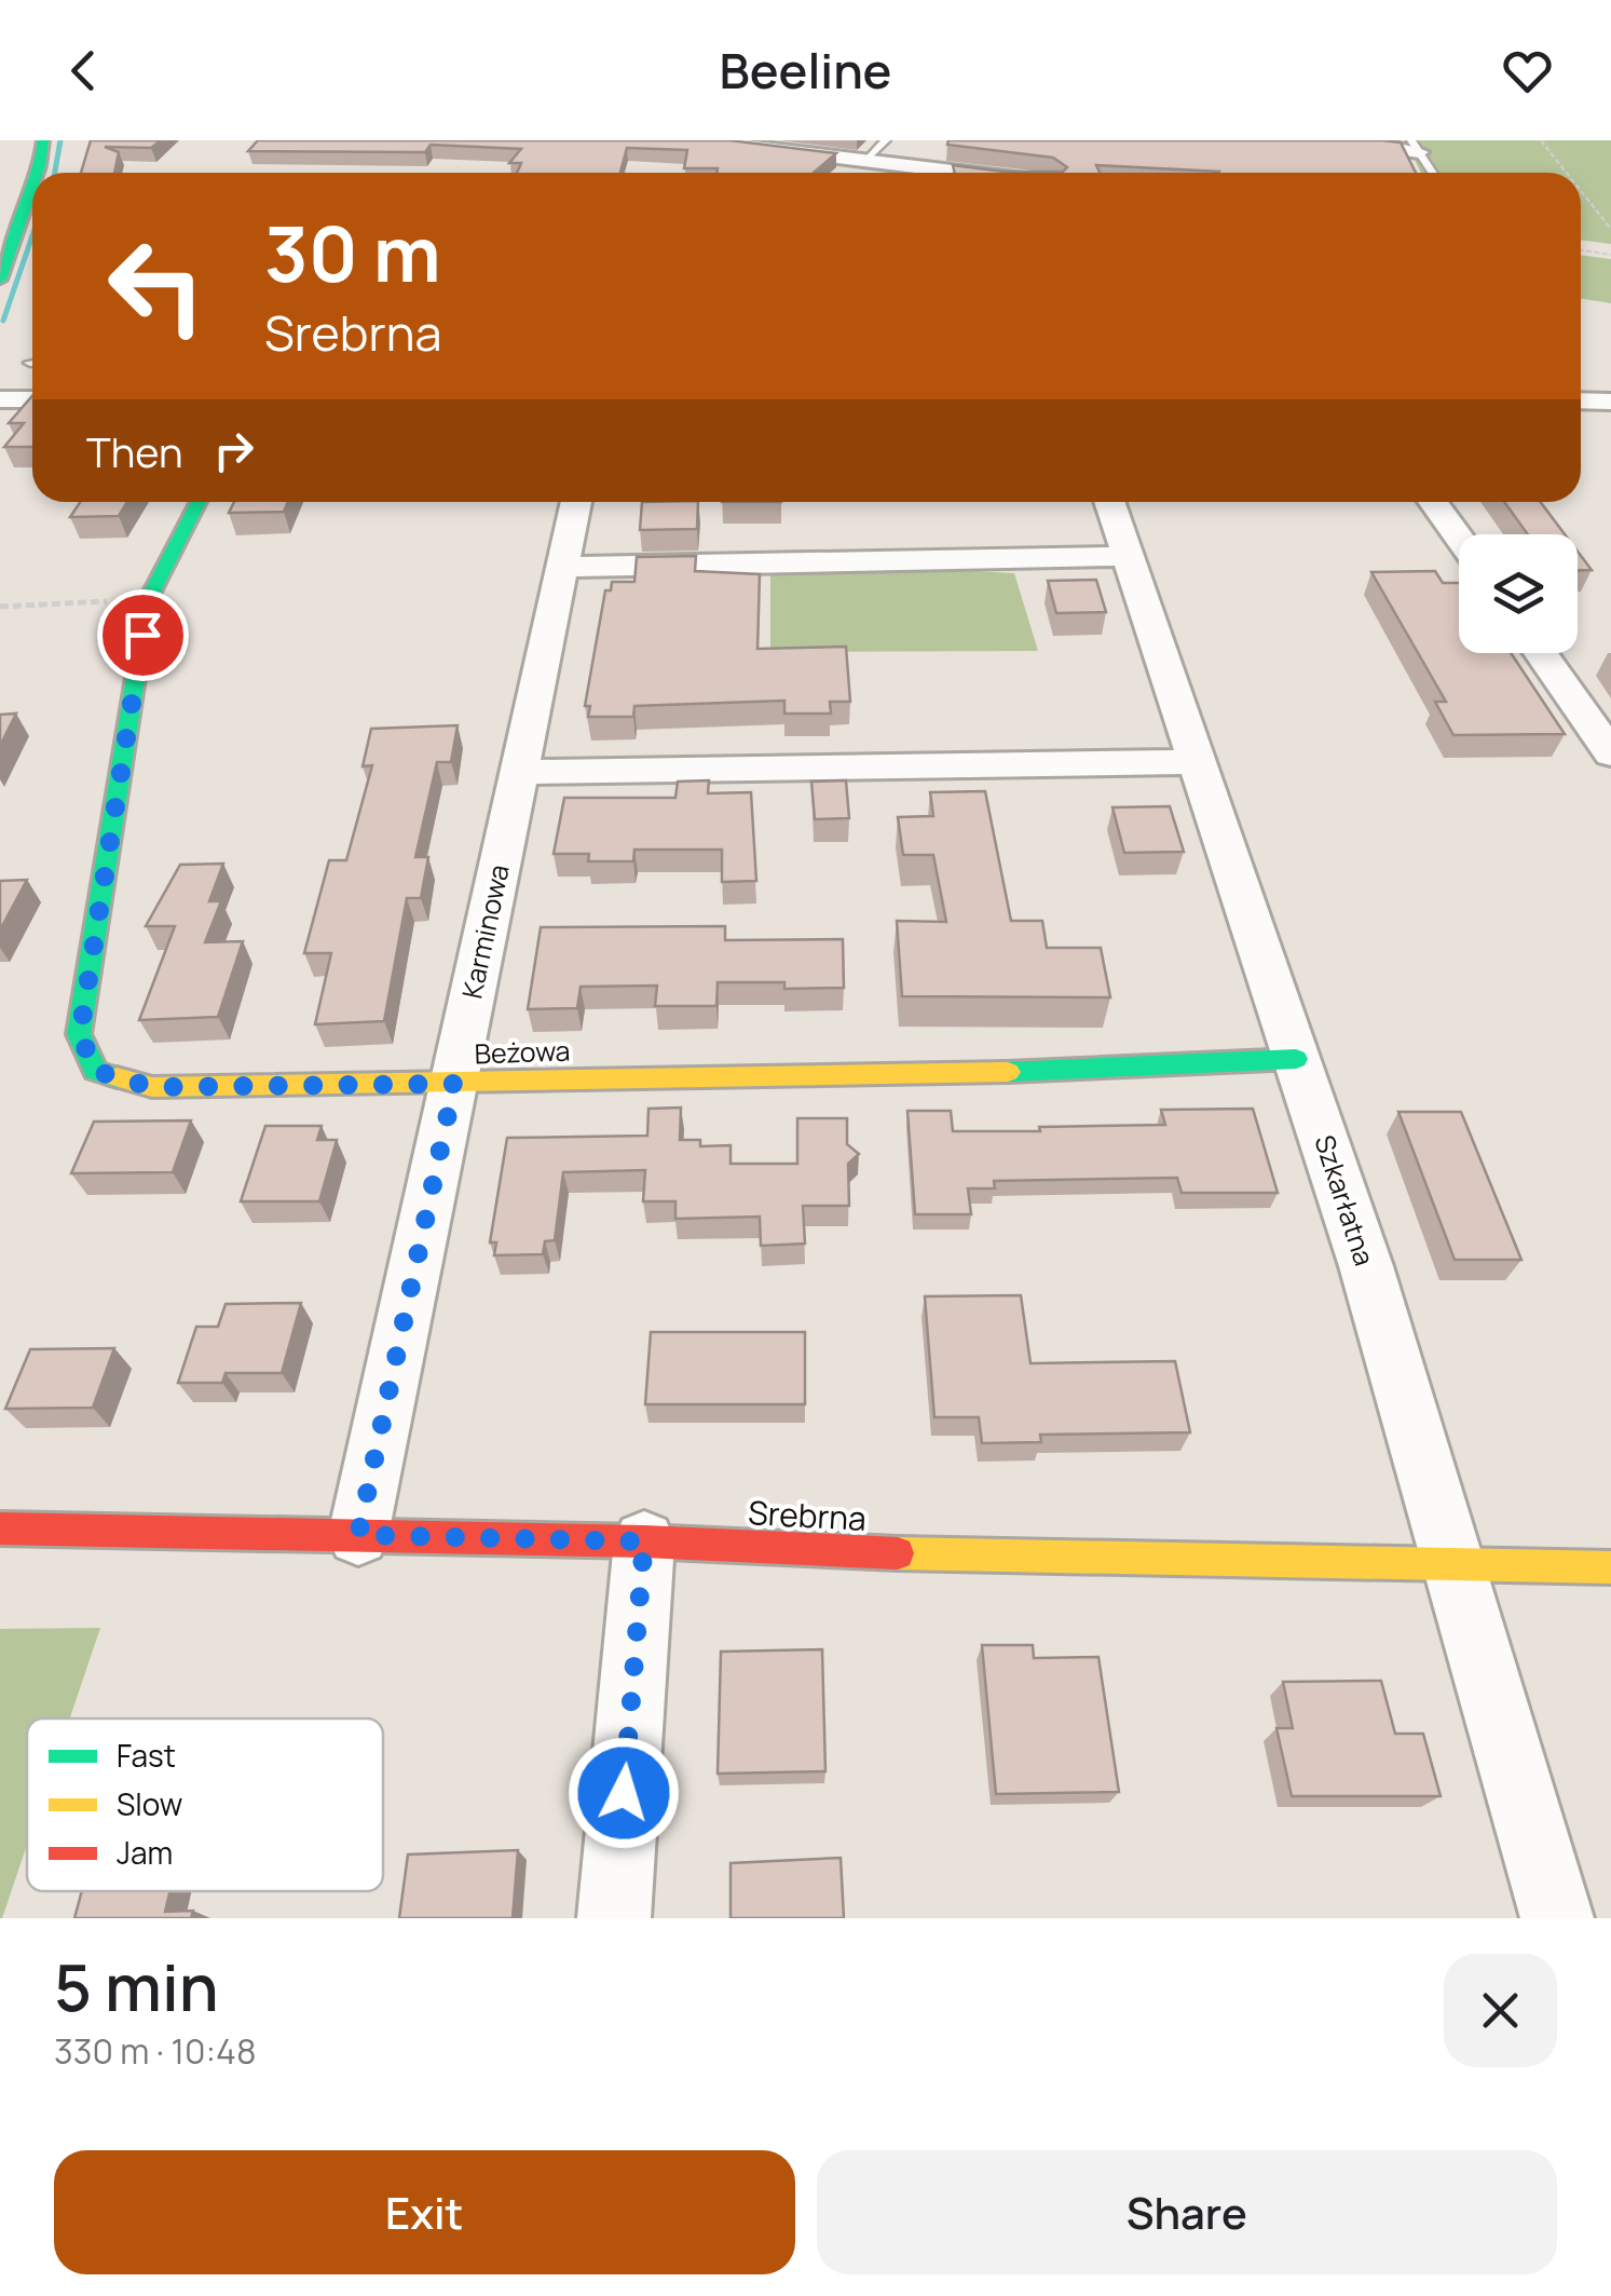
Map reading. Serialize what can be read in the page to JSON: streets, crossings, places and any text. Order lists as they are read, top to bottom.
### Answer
{
  "streets": {
    "street": [
      "Karminowa",
      "Beżowa",
      "Szkarłatna",
      "Srebrna"
    ]
  },
  "crossings": [
    ["Karminowa", "Beżowa"],
    ["Karminowa", "Srebrna"],
    ["Beżowa", "Szkarłatna"],
    ["Szkarłatna", "Srebrna"]
  ],
  "legend": ["Fast", "Slow", "Jam"],
  "page": {
    "header": "Beeline",
    "turn": ["30 m", "Srebrna"],
    "then": "Then",
    "heading": ["5 min", "330 m · 10:48"],
    "buttons": ["Exit", "Share"]
  }
}
